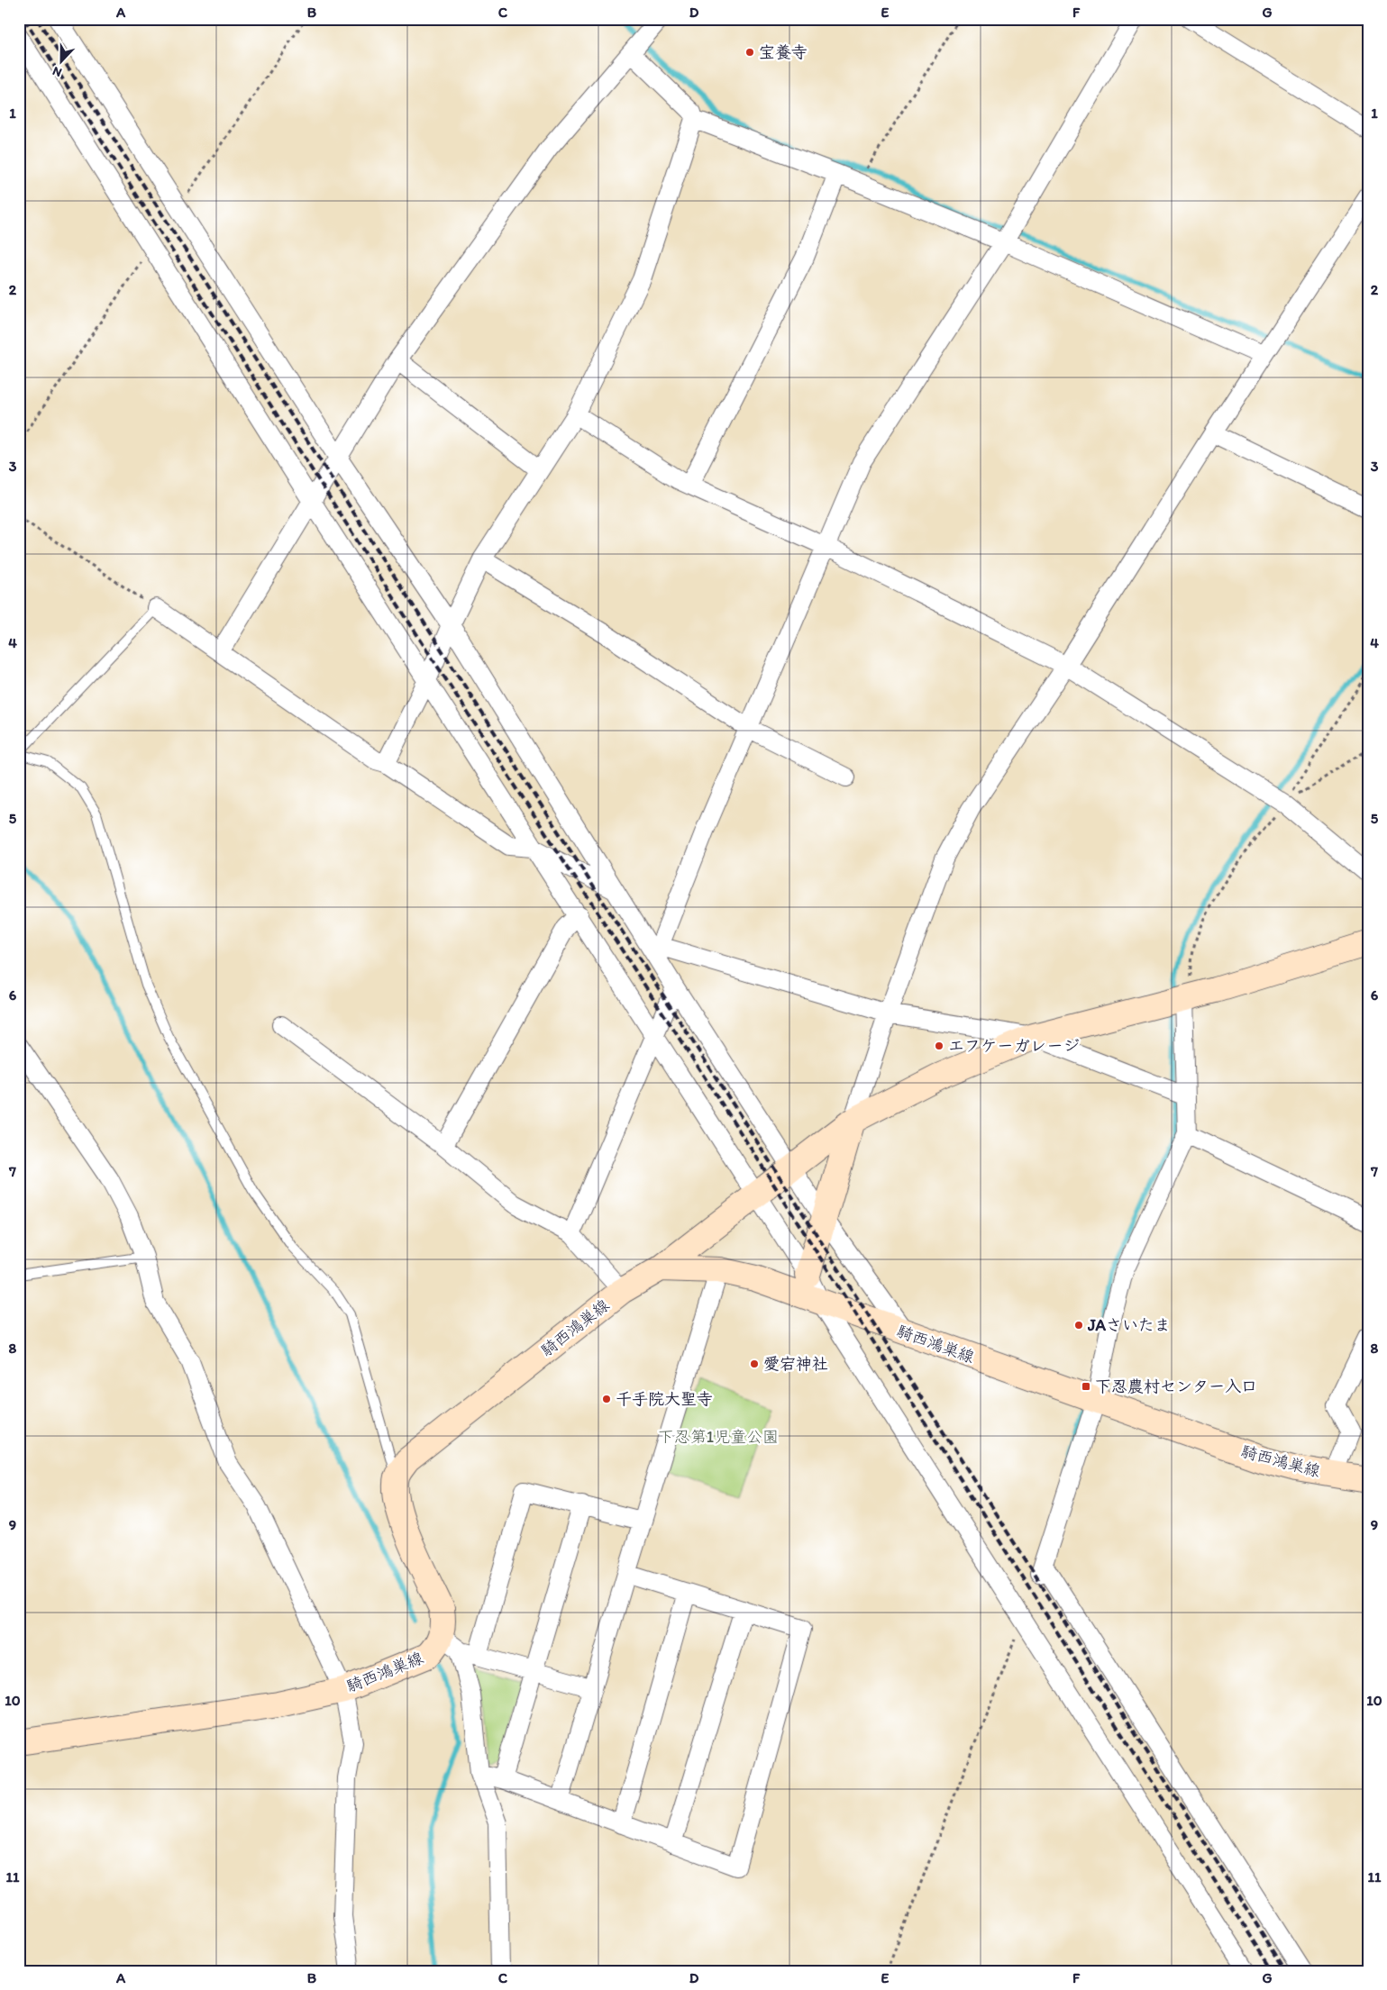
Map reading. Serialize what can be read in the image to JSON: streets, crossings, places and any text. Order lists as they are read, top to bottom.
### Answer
{
  "streets": {
    "main road": ["騎西鴻巣線"]
  },
  "parks": ["下忍第1児童公園"],
  "places": {
    "other": [
      "宝養寺",
      "エフケーガレージ",
      "JAさいたま",
      "愛宕神社",
      "千手院大聖寺"
    ],
    "transit": ["下忍農村センター入口"]
  },
  "north": "bottom",
  "grid": {
    "columns": [
      "A",
      "B",
      "C",
      "D",
      "E",
      "F",
      "G"
    ],
    "rows": [
      "1",
      "2",
      "3",
      "4",
      "5",
      "6",
      "7",
      "8",
      "9",
      "10",
      "11"
    ]
  }
}
